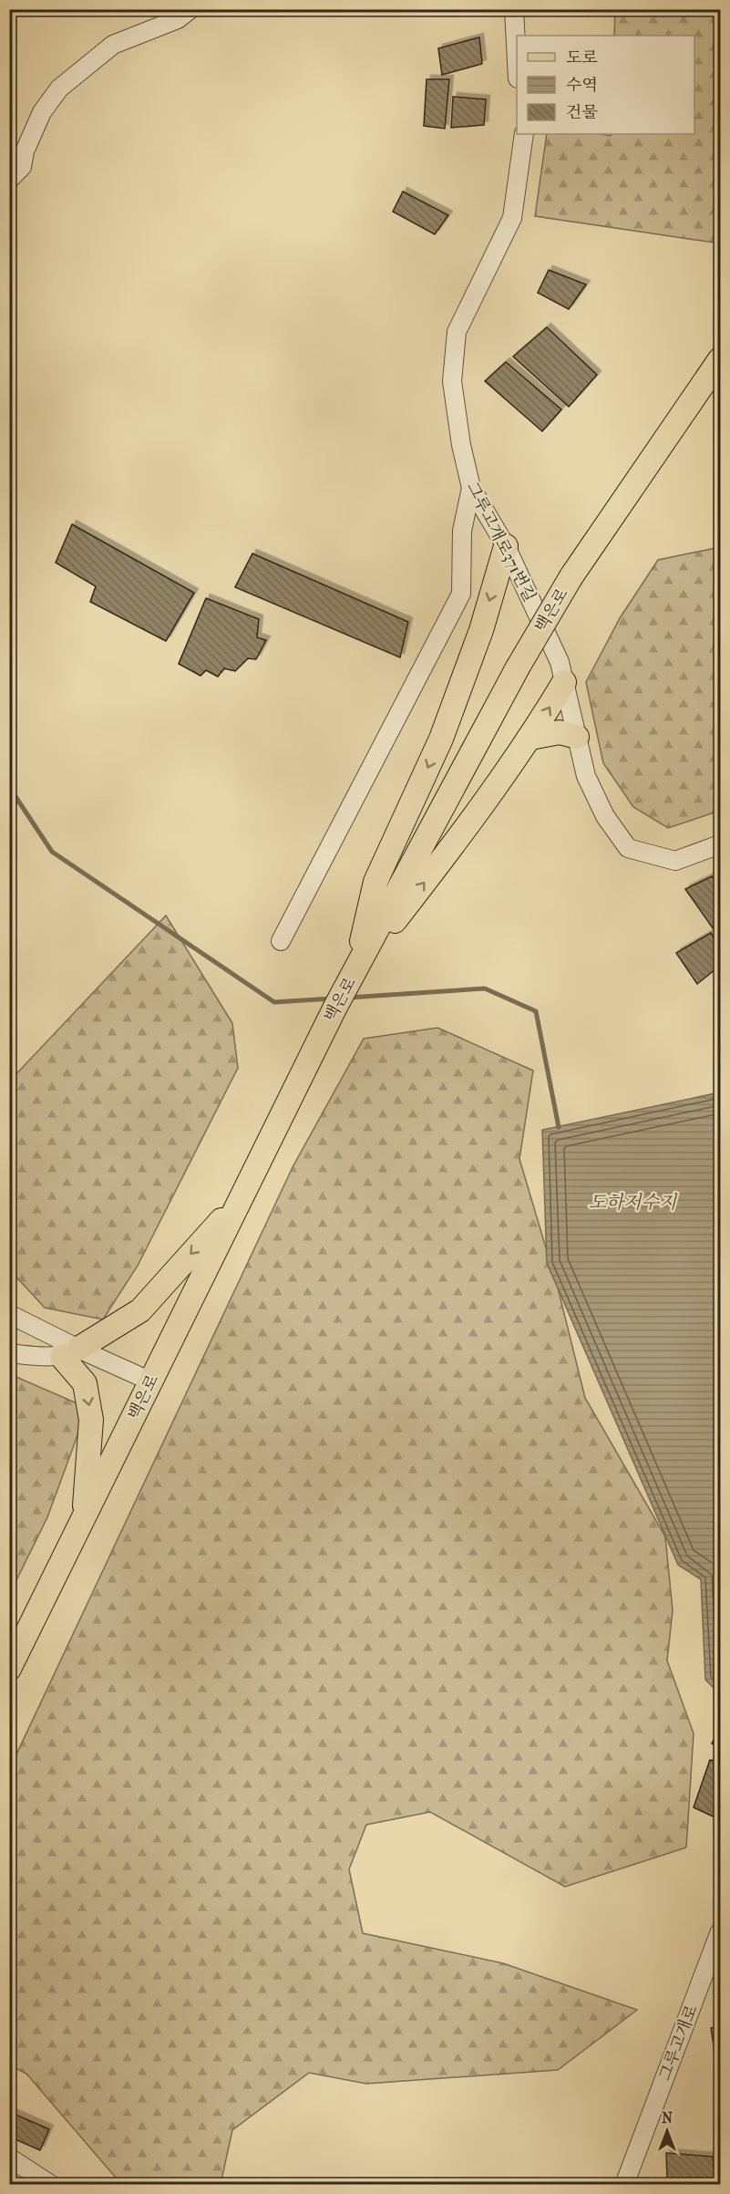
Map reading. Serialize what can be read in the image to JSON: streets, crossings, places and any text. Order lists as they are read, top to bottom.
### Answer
{
  "streets": {
    "main road": ["백은로"],
    "street": ["그루고개로371번길", "그루고개로"]
  },
  "water": ["도하저수지"],
  "legend": ["도로", "수역", "건물"],
  "north": "top"
}
